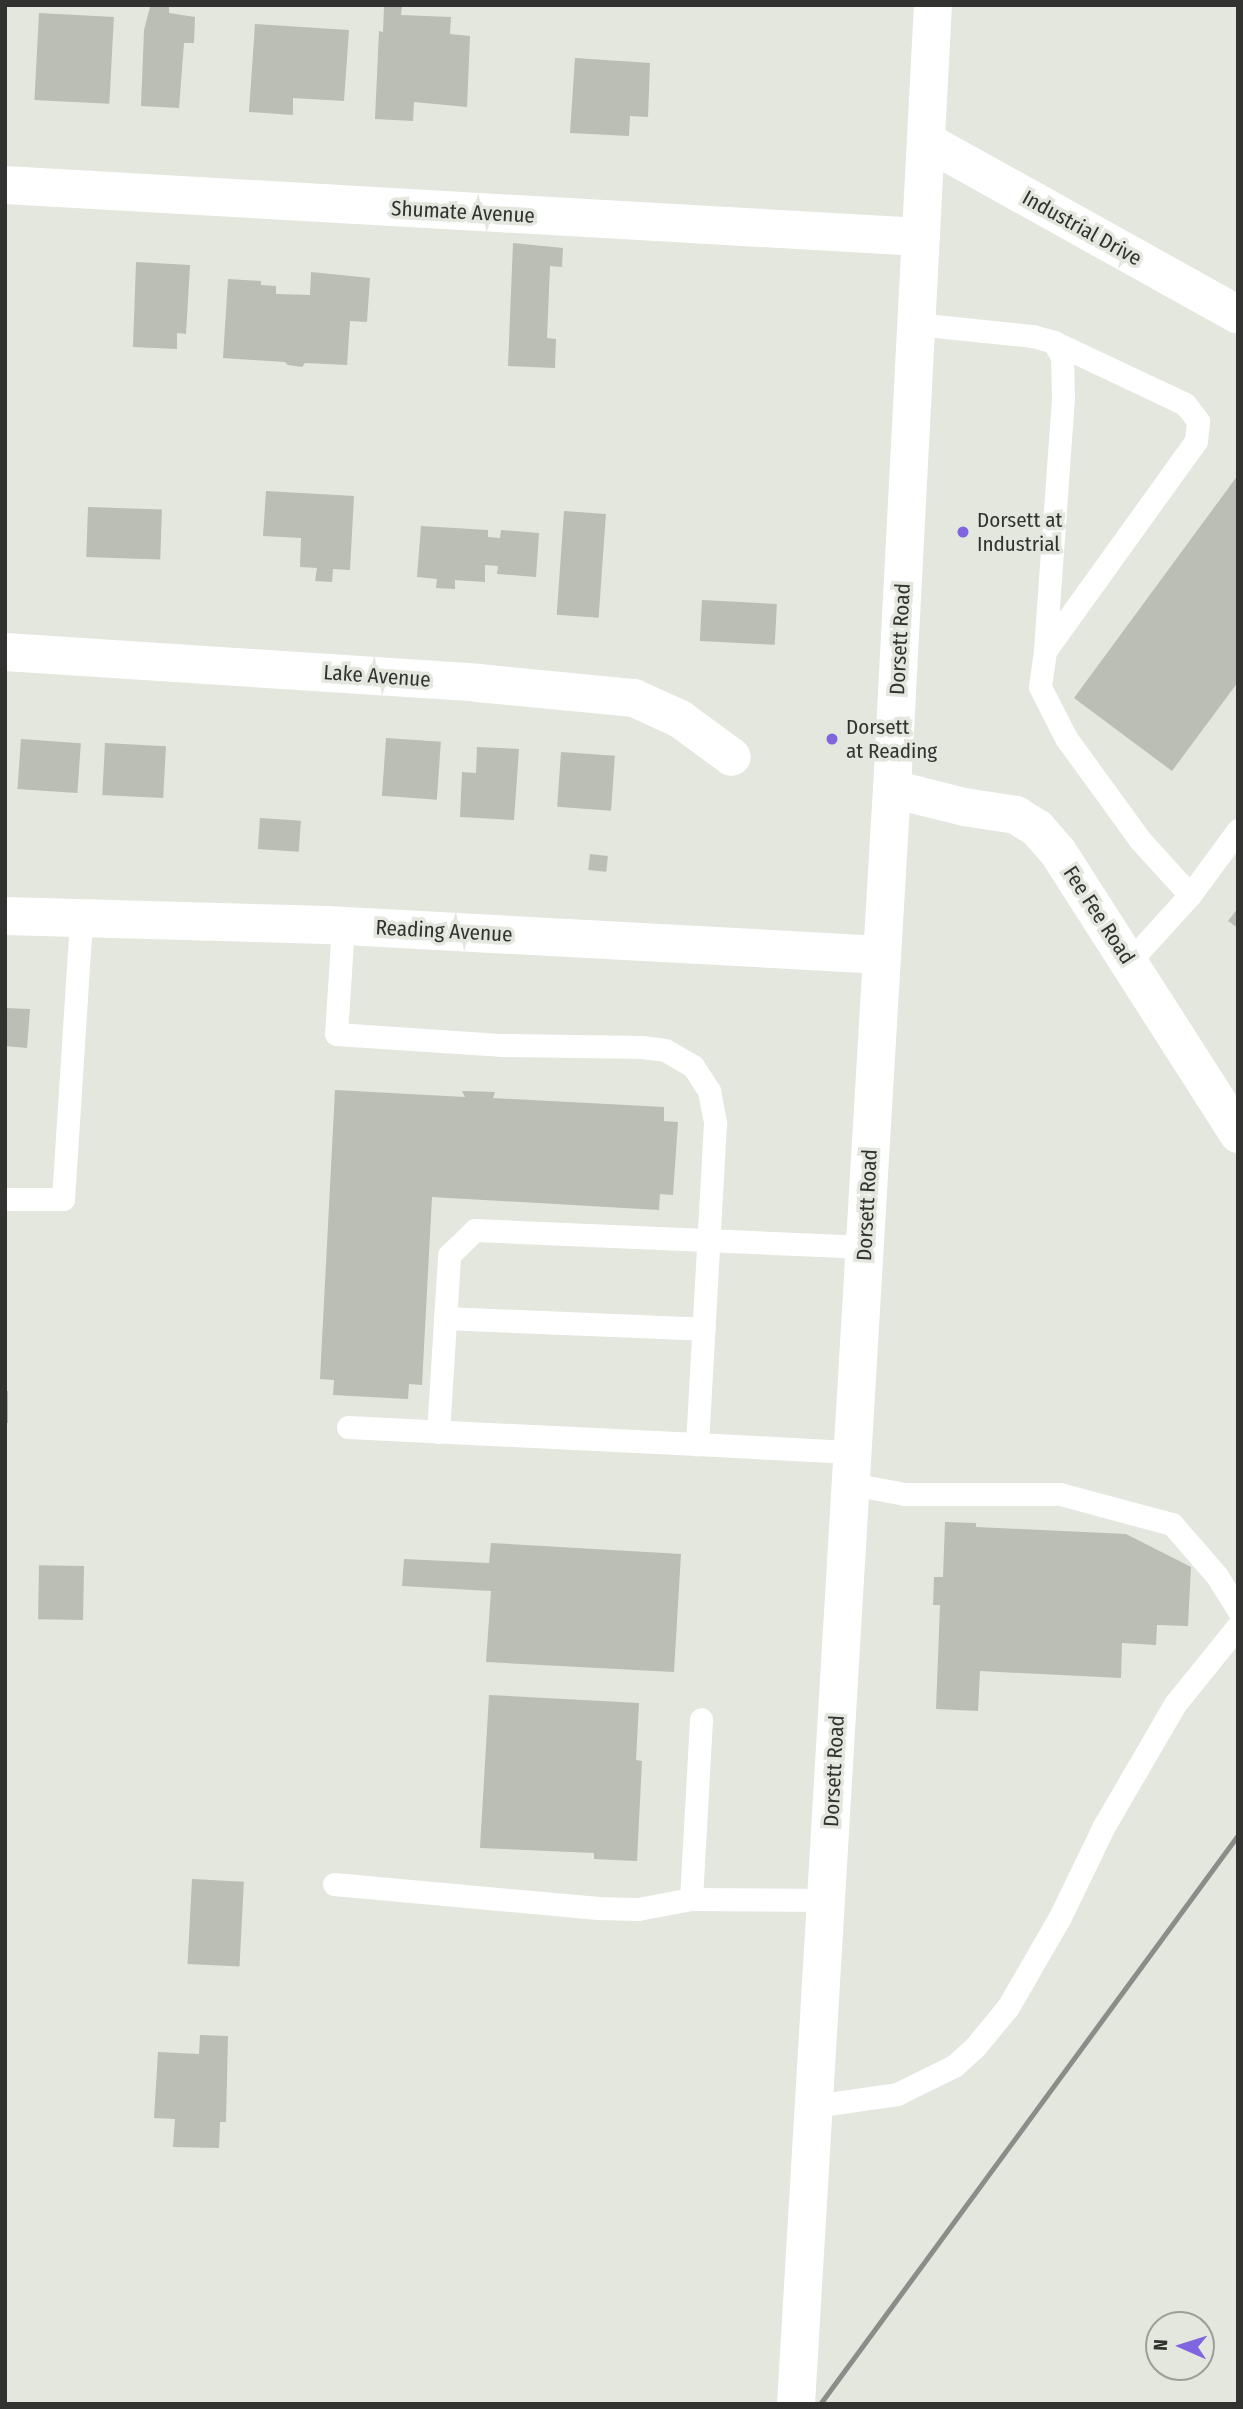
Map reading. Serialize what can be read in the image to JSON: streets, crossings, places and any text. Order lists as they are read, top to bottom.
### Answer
{
  "streets": {
    "street": [
      "Shumate Avenue",
      "Industrial Drive",
      "Dorsett Road",
      "Lake Avenue",
      "Fee Fee Road",
      "Reading Avenue"
    ]
  },
  "crossings": [
    ["Shumate Avenue", "Dorsett Road"],
    ["Industrial Drive", "Dorsett Road"],
    ["Dorsett Road", "Fee Fee Road"],
    ["Dorsett Road", "Reading Avenue"]
  ],
  "places": ["Dorsett at Industrial", "Dorsett at Reading"],
  "north": "left"
}
